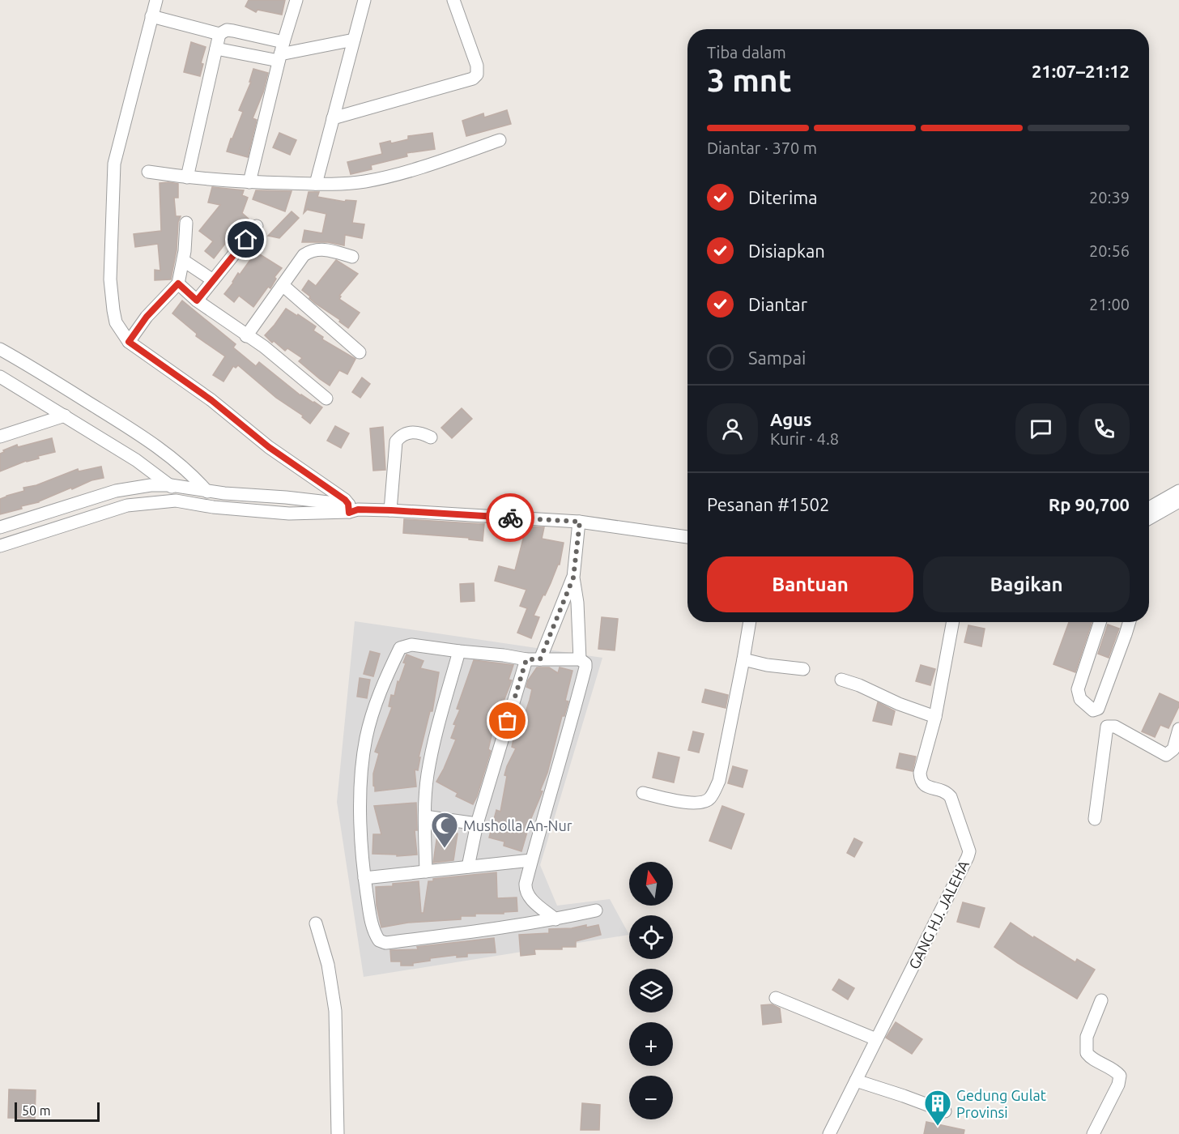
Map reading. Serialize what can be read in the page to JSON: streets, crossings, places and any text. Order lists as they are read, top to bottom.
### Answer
{
  "streets": {
    "street": ["GANG HJ. JALEHA"]
  },
  "places": {
    "mosque": ["Musholla An-Nur"],
    "building": ["Gedung Gulat Provinsi"]
  },
  "scale_bar": "50 m",
  "north": "top",
  "page": {
    "heading": ["3 mnt", "Tiba dalam", "21:07–21:12"],
    "panel": [
      "Agus",
      "Kurir · 4.8",
      "Pesanan #1502",
      "Rp 90,700"
    ],
    "bar": "Diantar · 370 m",
    "list": [
      ["Diterima", "20:39"],
      ["Disiapkan", "20:56"],
      ["Diantar", "21:00"],
      "Sampai"
    ],
    "buttons": ["Bantuan", "Bagikan"],
    "map_buttons": ["+", "−"],
    "scale": "50 m"
  }
}
